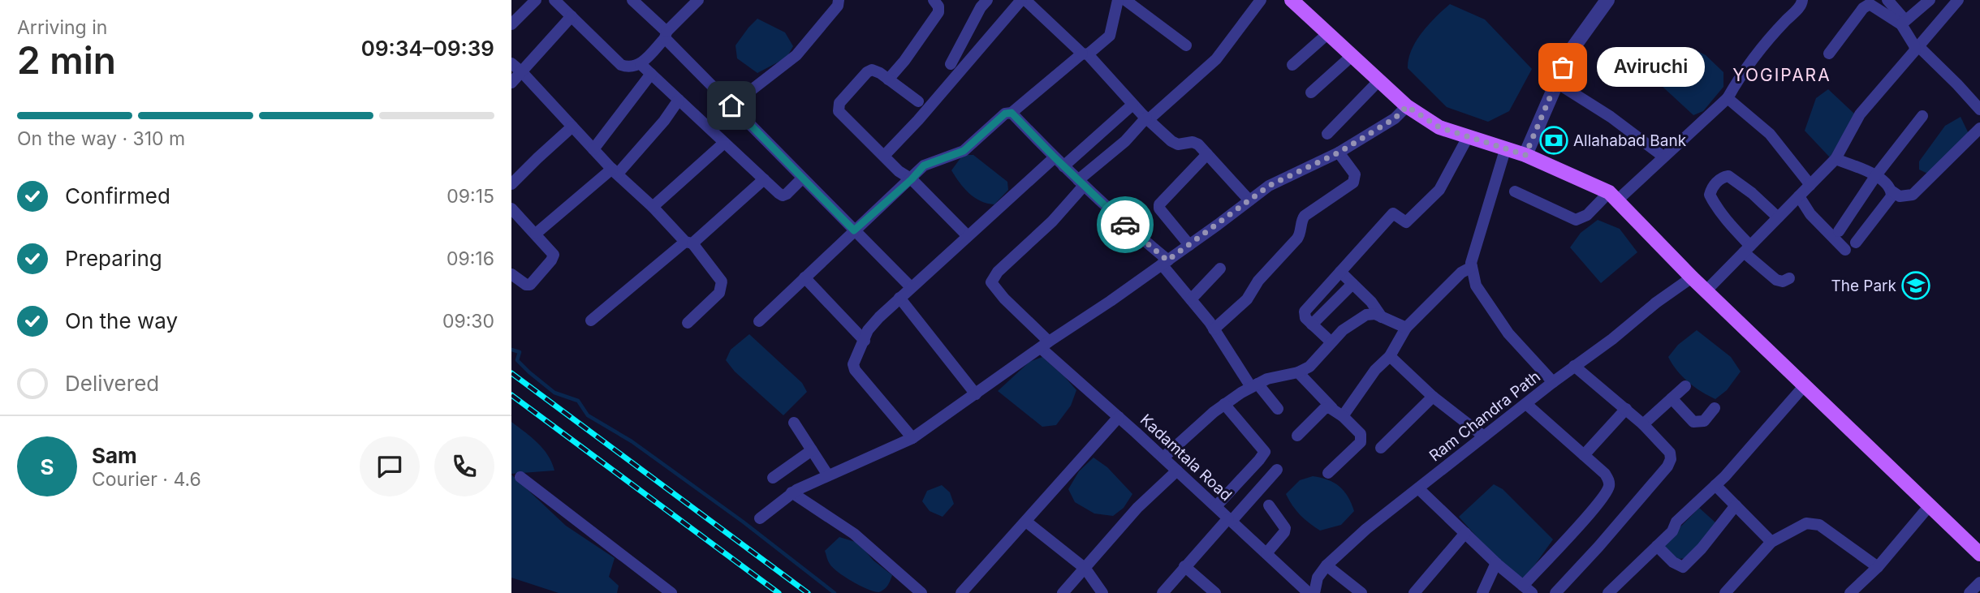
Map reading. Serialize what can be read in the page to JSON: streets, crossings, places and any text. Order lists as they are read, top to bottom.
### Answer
{
  "streets": {
    "street": ["Ram Chandra Path", "Kadamtala Road"]
  },
  "districts": ["YOGIPARA"],
  "places": {
    "other": ["Aviruchi"],
    "bank": ["Allahabad Bank"],
    "school or university": ["The Park"]
  },
  "page": {
    "heading": ["2 min", "Arriving in", "09:34–09:39"],
    "panel": ["Sam", "Courier · 4.6"],
    "bubble": "Aviruchi",
    "bar": "On the way · 310 m",
    "list": [
      ["Confirmed", "09:15"],
      ["Preparing", "09:16"],
      ["On the way", "09:30"],
      "Delivered"
    ],
    "round": "S"
  }
}
